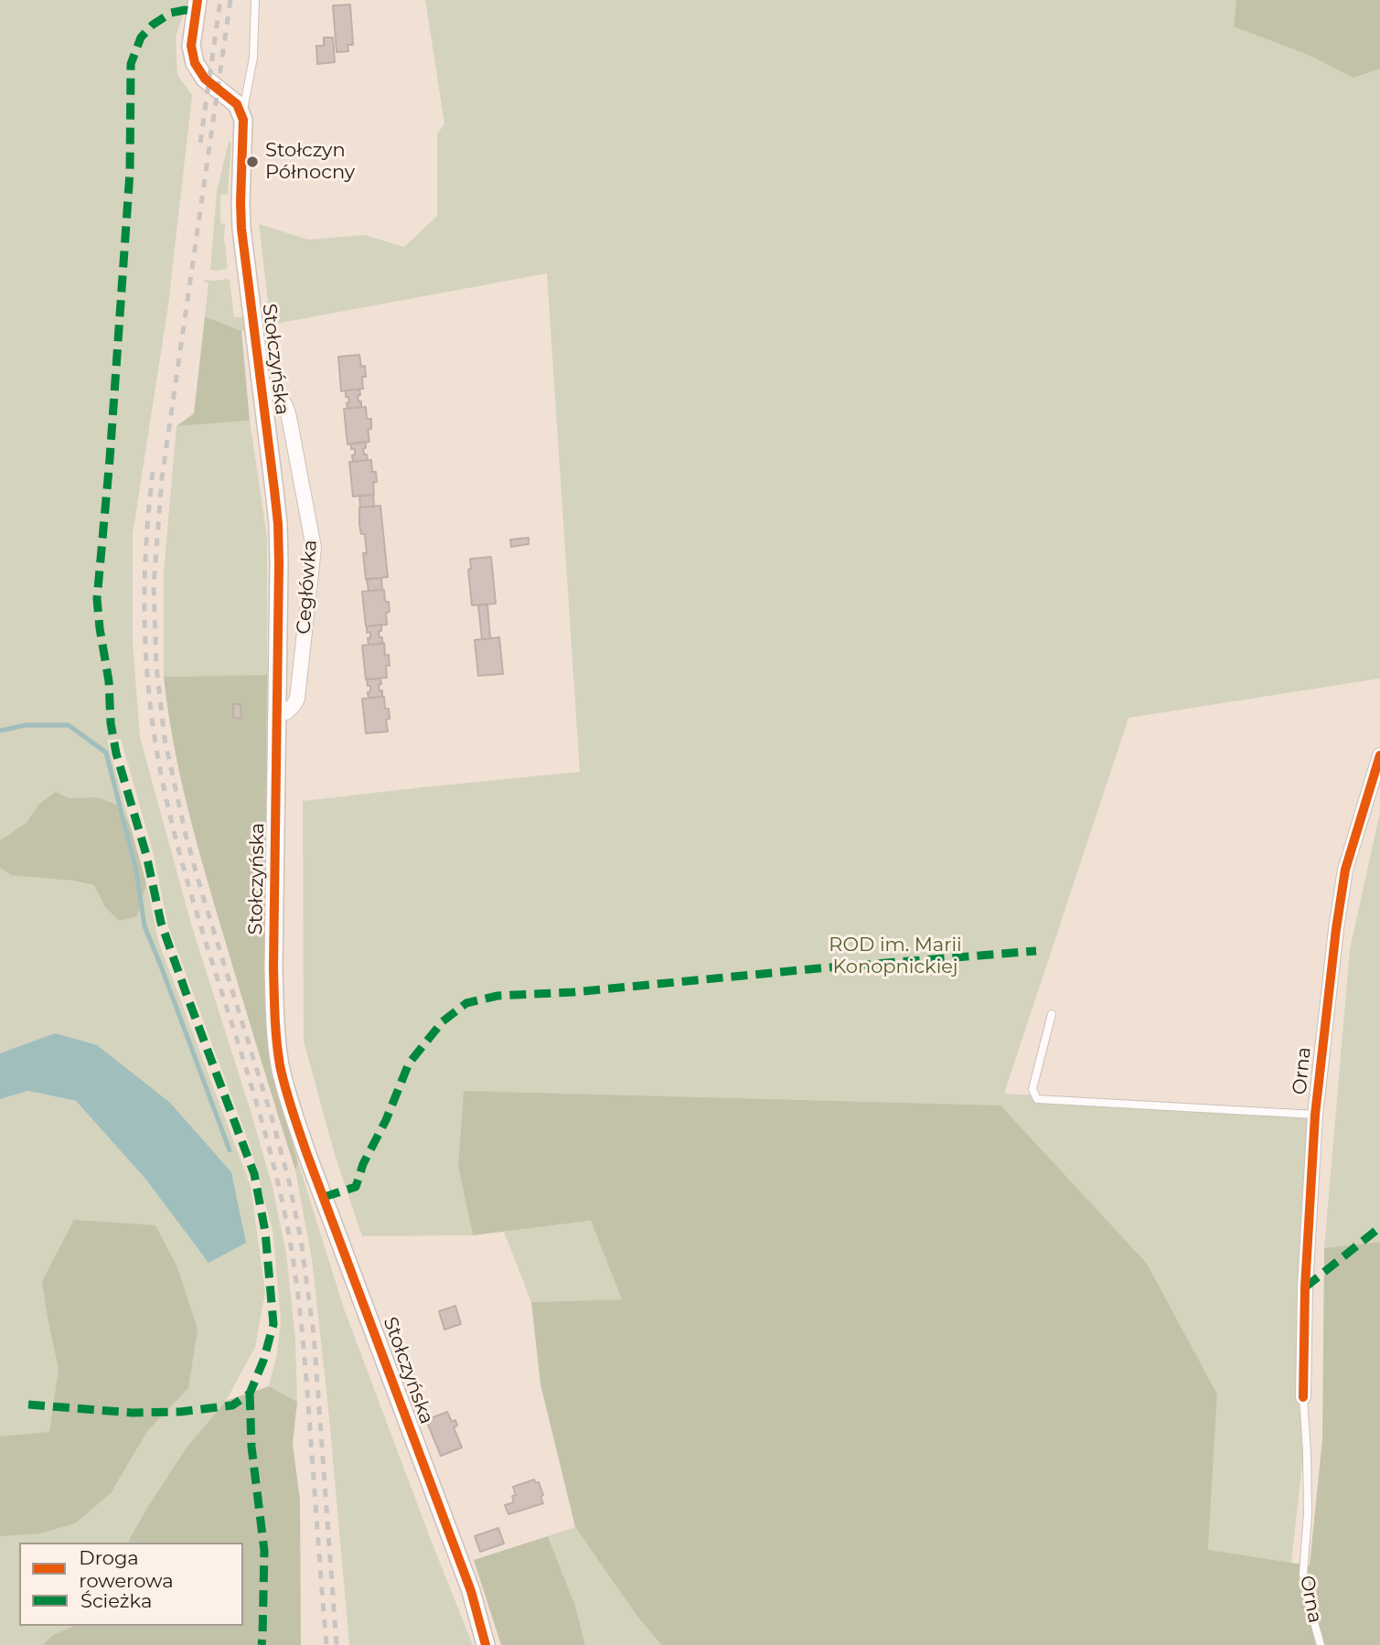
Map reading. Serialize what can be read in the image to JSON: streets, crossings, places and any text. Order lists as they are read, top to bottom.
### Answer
{
  "streets": {
    "street": ["Stołczyńska", "Cegłówka", "Orna"]
  },
  "crossings": [
    ["Stołczyńska", "Cegłówka"]
  ],
  "parks": ["ROD im. Marii Konopnickiej"],
  "places": ["Stołczyn Północny"],
  "legend": ["Droga rowerowa", "Ścieżka"]
}
